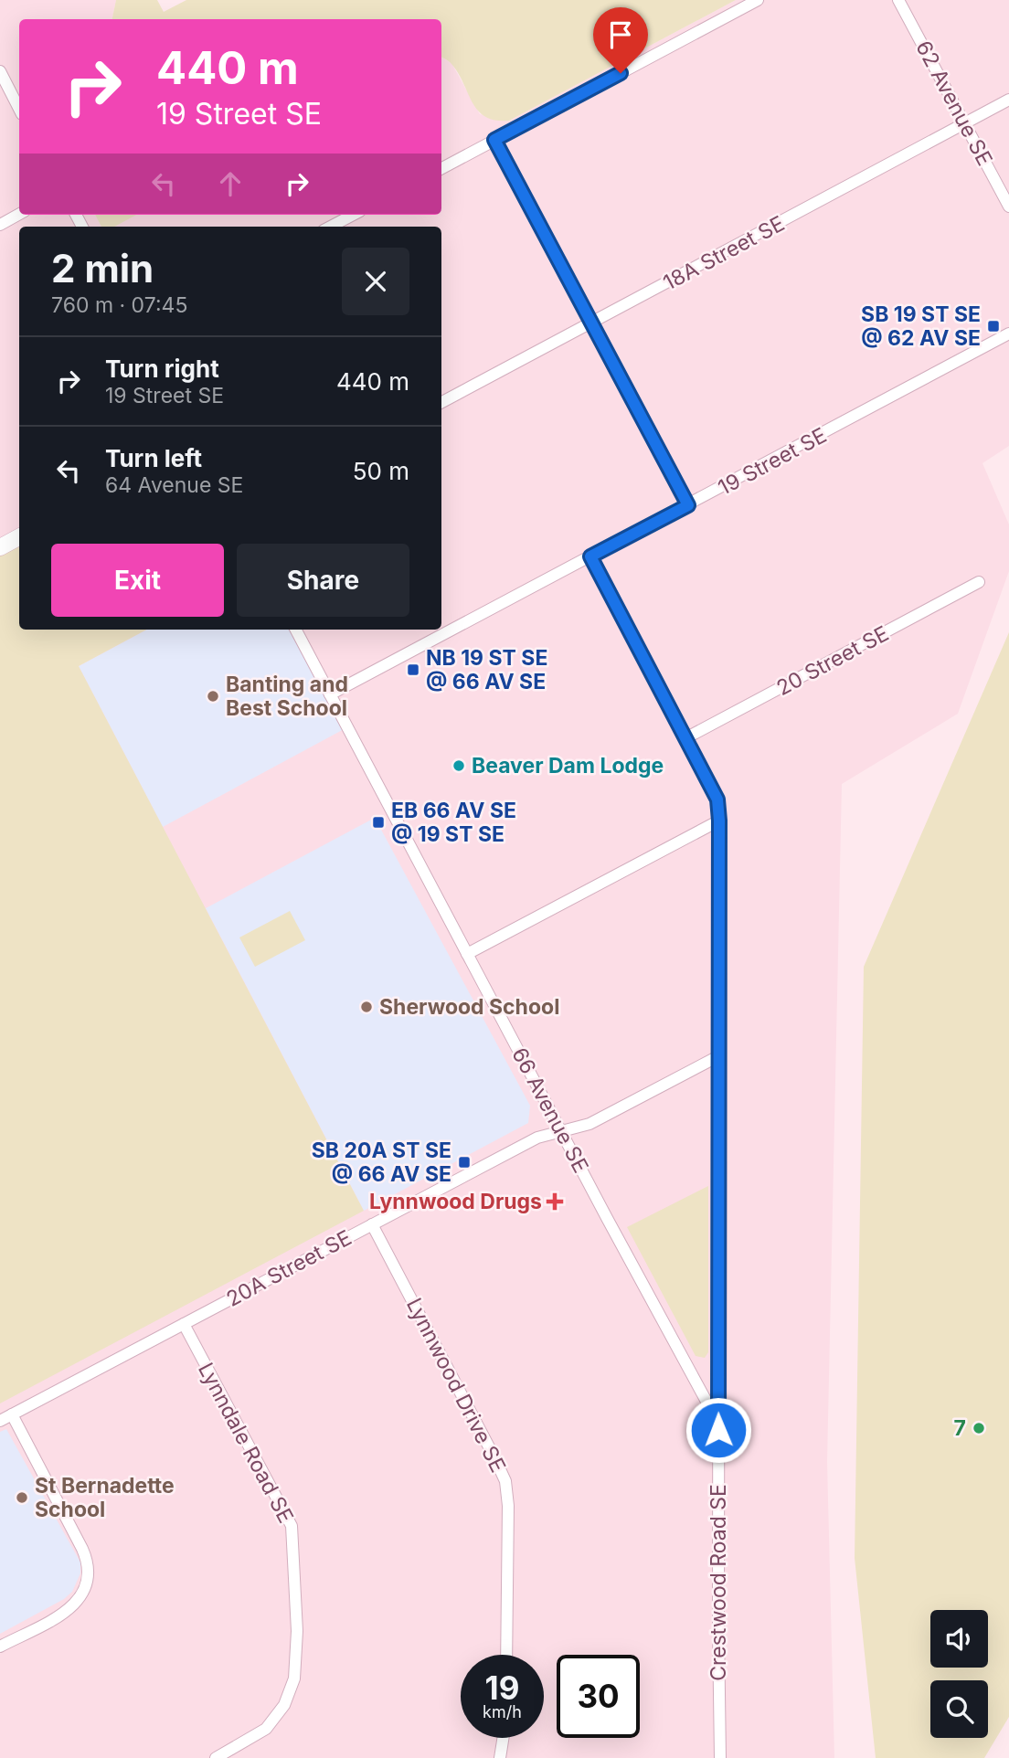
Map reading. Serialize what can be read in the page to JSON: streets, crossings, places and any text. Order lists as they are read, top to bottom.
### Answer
{
  "streets": {
    "street": [
      "62 Avenue SE",
      "18A Street SE",
      "19 Street SE",
      "20 Street SE",
      "66 Avenue SE",
      "20A Street SE",
      "Lynnwood Drive SE",
      "Lynndale Road SE",
      "Crestwood Road SE"
    ]
  },
  "crossings": [
    ["62 Avenue SE", "18A Street SE"],
    ["19 Street SE", "66 Avenue SE"],
    ["19 Street SE", "Crestwood Road SE"],
    ["20 Street SE", "Crestwood Road SE"],
    ["66 Avenue SE", "20A Street SE"],
    ["66 Avenue SE", "Crestwood Road SE"],
    ["20A Street SE", "Lynnwood Drive SE"],
    ["20A Street SE", "Lynndale Road SE"],
    ["20A Street SE", "Crestwood Road SE"]
  ],
  "places": {
    "transit": [
      "SB 19 ST SE @ 62 AV SE",
      "NB 19 ST SE @ 66 AV SE",
      "EB 66 AV SE @ 19 ST SE",
      "SB 20A ST SE @ 66 AV SE"
    ],
    "other": [
      "Banting and Best School",
      "Beaver Dam Lodge",
      "Sherwood School",
      "7",
      "St Bernadette School"
    ],
    "health": ["Lynnwood Drugs"]
  },
  "page": {
    "turn": ["440 m", "19 Street SE"],
    "heading": ["2 min", "760 m · 07:45"],
    "list": [
      {
        "name": "Turn right",
        "note": "19 Street SE",
        "value": "440 m"
      },
      {
        "name": "Turn left",
        "note": "64 Avenue SE",
        "value": "50 m"
      }
    ],
    "buttons": ["Exit", "Share"],
    "speed": "19 km/h",
    "limit": "30"
  }
}
